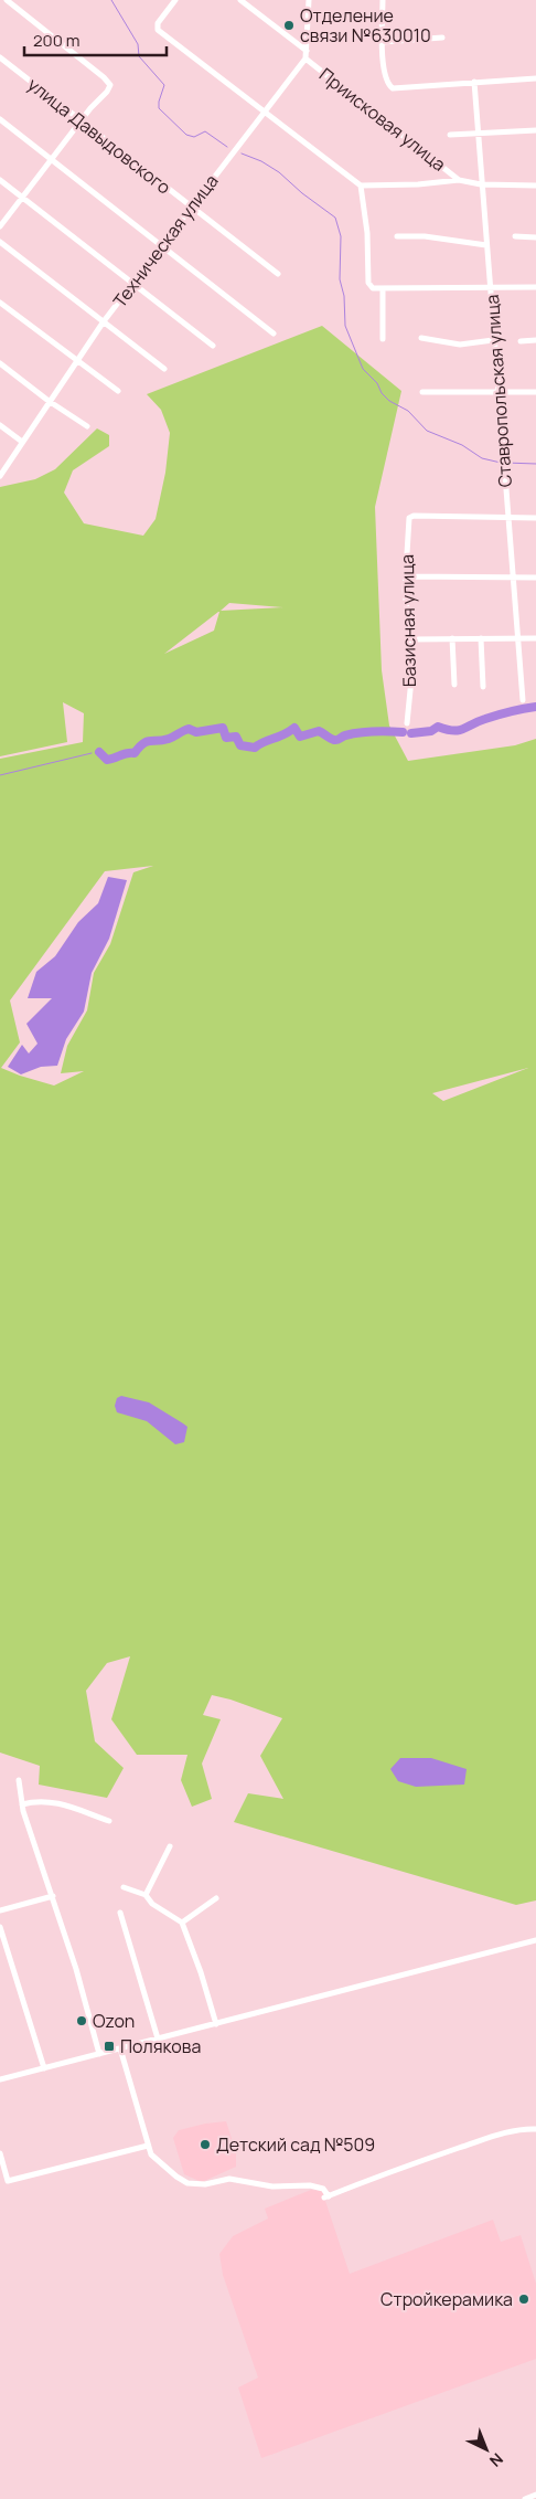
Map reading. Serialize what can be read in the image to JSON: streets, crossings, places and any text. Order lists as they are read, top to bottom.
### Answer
{
  "streets": {
    "street": [
      "Приисковая улица",
      "улица Давыдовского",
      "Техническая улица",
      "Ставропольская улица",
      "Базисная улица"
    ]
  },
  "crossings": [
    ["Приисковая улица", "Техническая улица"],
    ["улица Давыдовского", "Техническая улица"],
    ["Ставропольская улица", "Базисная улица"]
  ],
  "places": {
    "other": [
      "Отделение связи №630010",
      "Ozon",
      "Детский сад №509",
      "Стройкерамика"
    ],
    "transit": ["Полякова"]
  },
  "scale_bar": "200 m",
  "north": "bottom right"
}
